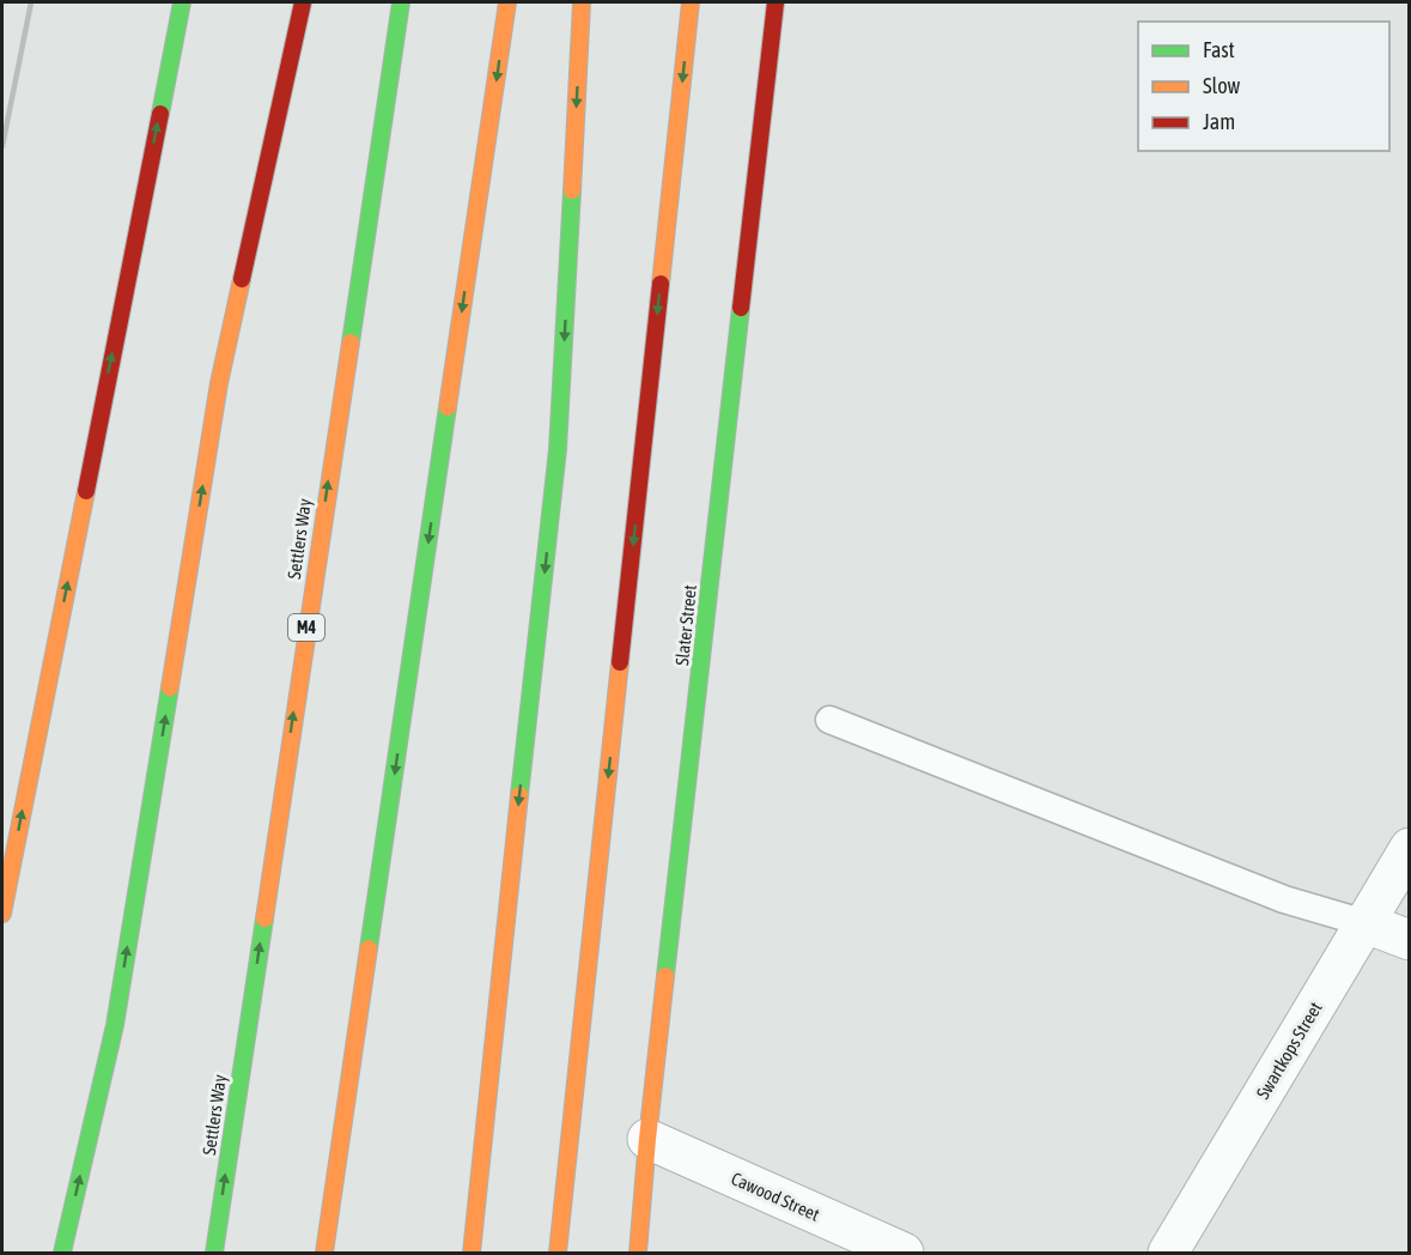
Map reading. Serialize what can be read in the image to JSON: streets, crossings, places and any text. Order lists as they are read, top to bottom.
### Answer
{
  "streets": {
    "main road": ["Settlers Way", "Slater Street", "M4"],
    "street": ["Swartkops Street", "Cawood Street"]
  },
  "crossings": [
    ["Slater Street", "Cawood Street"]
  ],
  "legend": ["Fast", "Slow", "Jam"]
}
